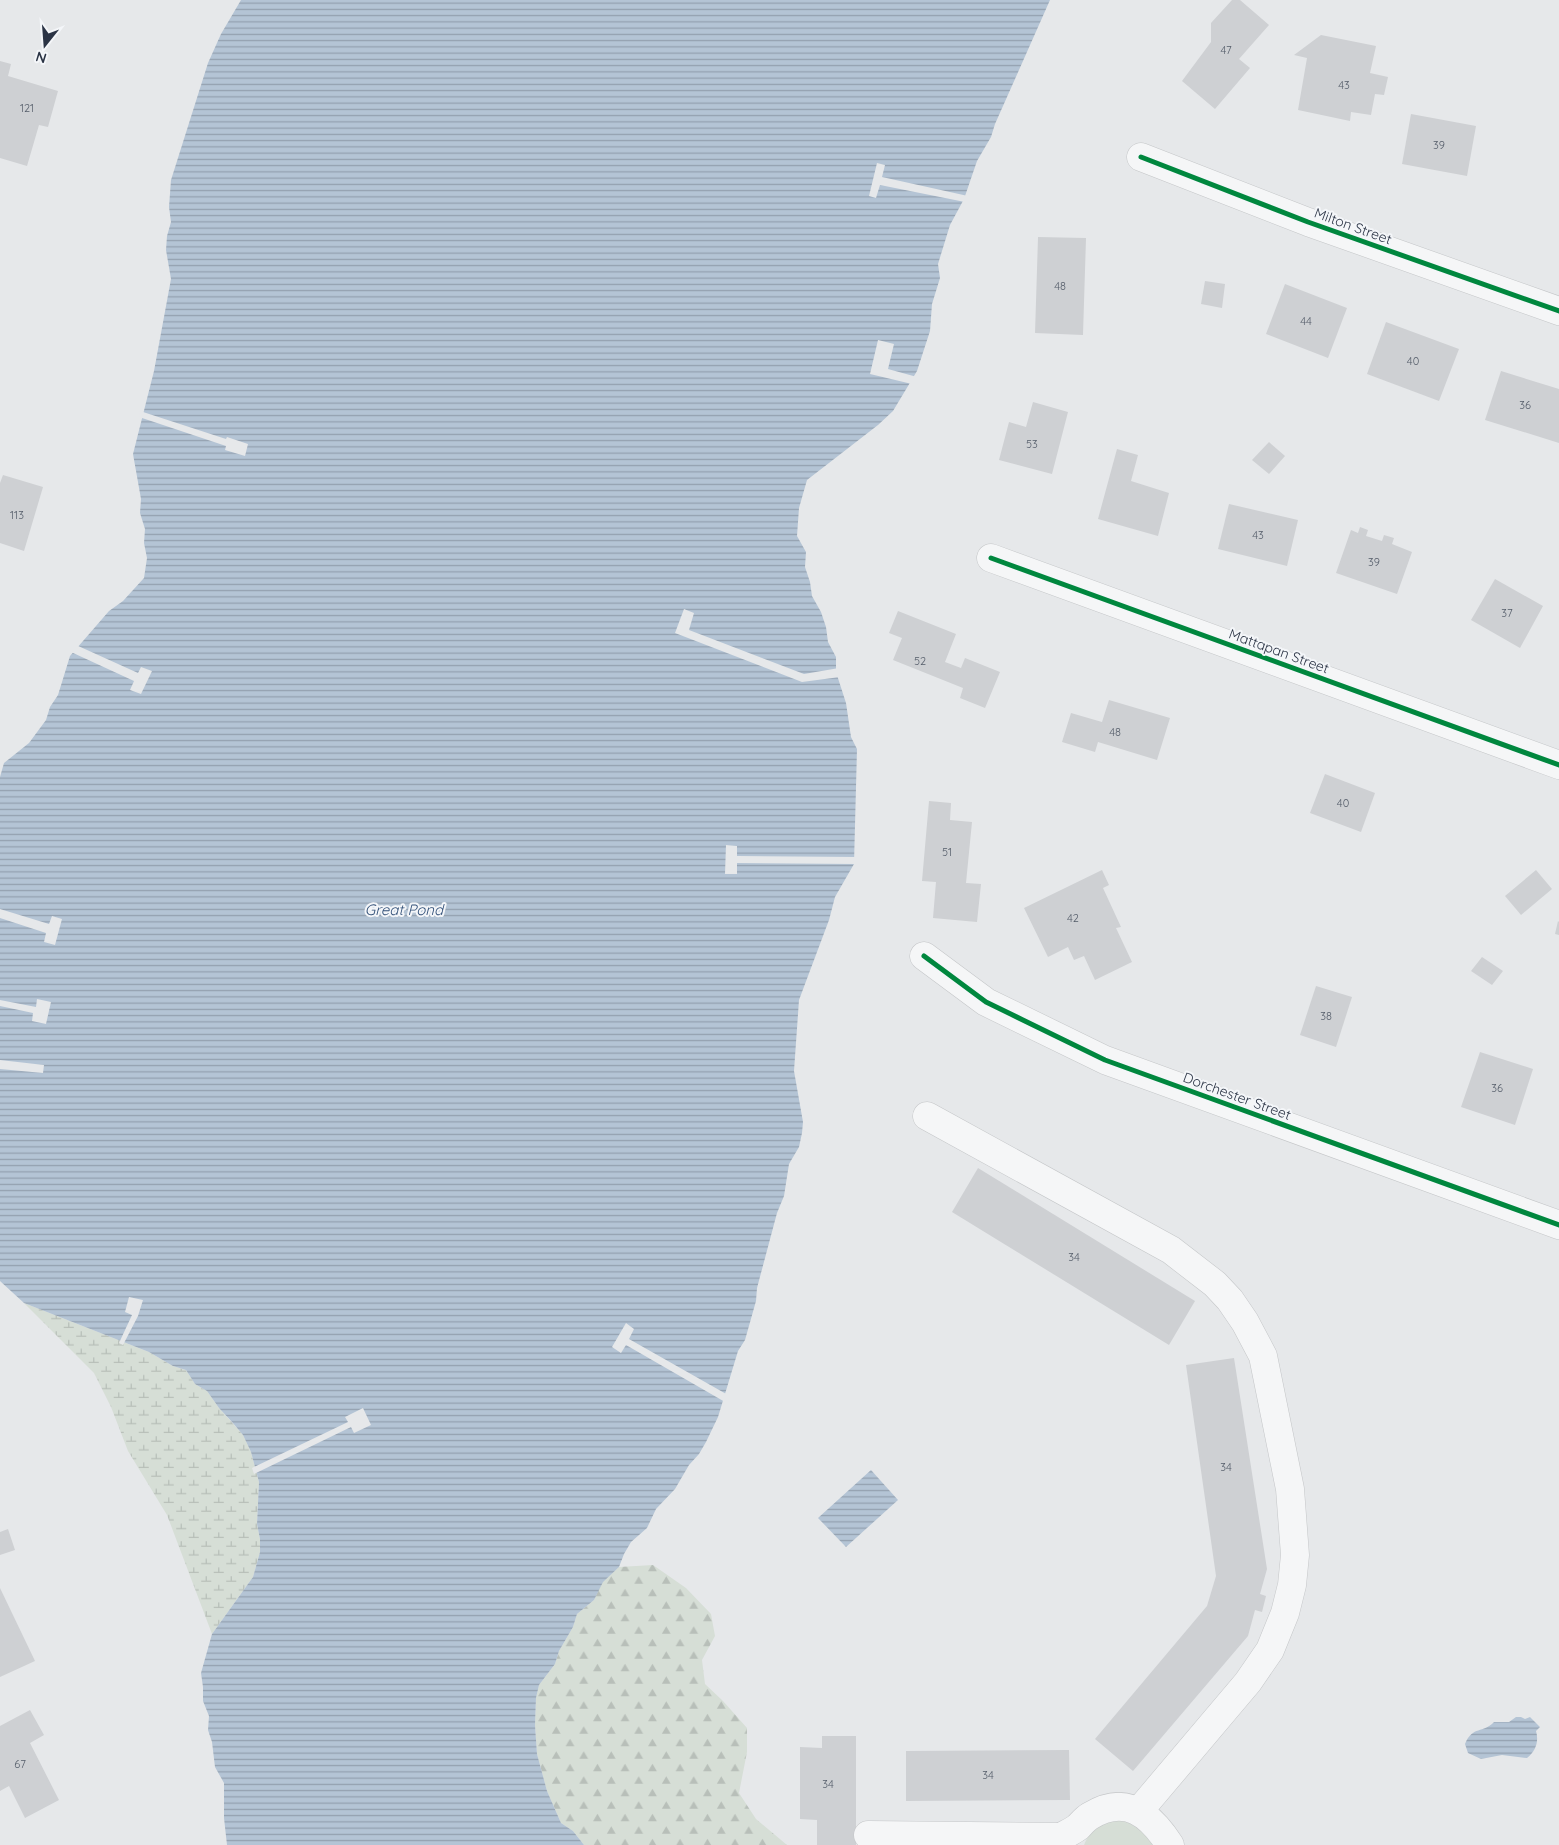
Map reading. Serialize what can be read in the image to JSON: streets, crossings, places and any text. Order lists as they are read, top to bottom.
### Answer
{
  "streets": {
    "street": ["Milton Street", "Mattapan Street", "Dorchester Street"]
  },
  "water": ["Great Pond"],
  "house_numbers": [
    "47",
    "43",
    "121",
    "39",
    "48",
    "44",
    "40",
    "36",
    "53",
    "113",
    "43",
    "39",
    "37",
    "52",
    "48",
    "40",
    "51",
    "42",
    "38",
    "36",
    "34",
    "34",
    "67",
    "34",
    "34"
  ],
  "north": "bottom"
}
